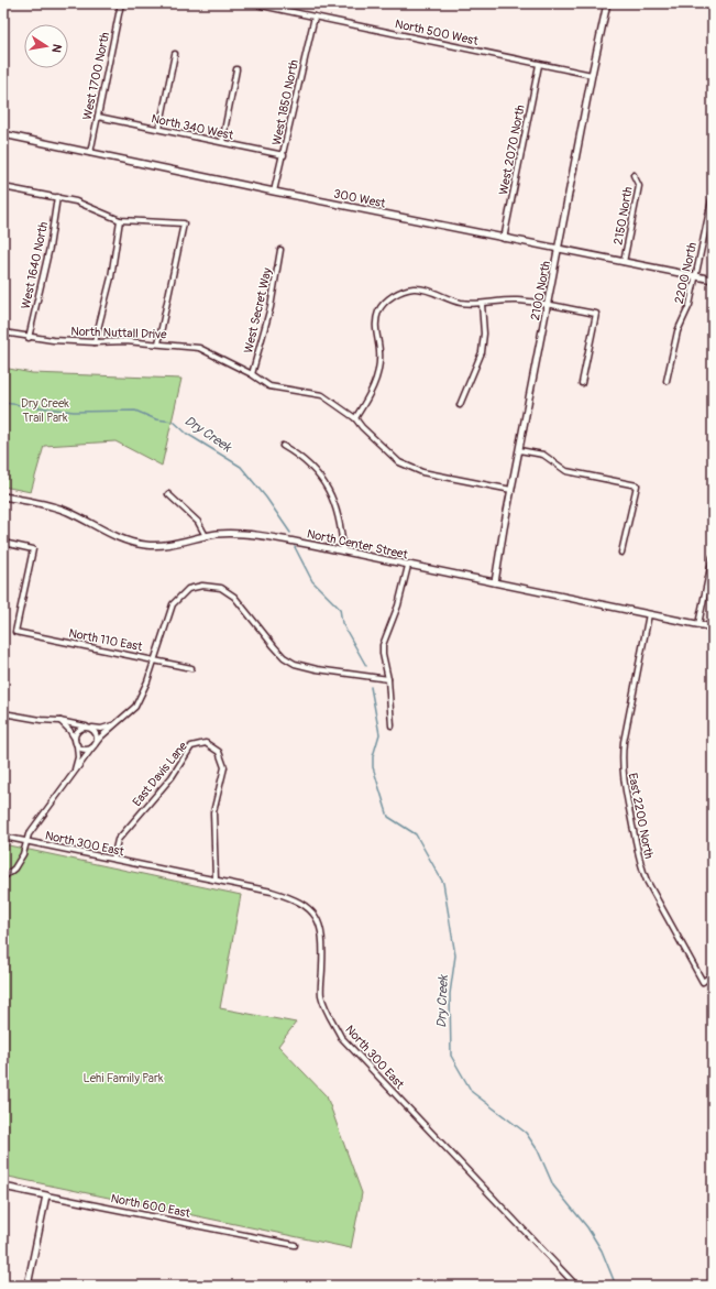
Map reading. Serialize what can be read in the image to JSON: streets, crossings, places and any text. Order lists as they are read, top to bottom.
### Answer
{
  "streets": {
    "street": [
      "North 500 West",
      "West 1700 North",
      "West 1850 North",
      "North 340 West",
      "West 2070 North",
      "300 West",
      "2150 North",
      "West 1640 North",
      "2200 North",
      "2100 North",
      "West Secret Way",
      "North Nuttall Drive",
      "North Center Street",
      "North 110 East",
      "East Davis Lane",
      "East 2200 North",
      "North 300 East",
      "North 600 East"
    ]
  },
  "crossings": [
    ["North 500 West", "West 1850 North"],
    ["North 500 West", "West 2070 North"],
    ["North 500 West", "2100 North"],
    ["West 1700 North", "North 340 West"],
    ["West 1700 North", "300 West"],
    ["West 1850 North", "North 340 West"],
    ["West 1850 North", "300 West"],
    ["West 2070 North", "300 West"],
    ["300 West", "2150 North"],
    ["300 West", "2200 North"],
    ["300 West", "2100 North"],
    ["West 1640 North", "North Nuttall Drive"],
    ["2100 North", "North Nuttall Drive"],
    ["2100 North", "North Center Street"],
    ["West Secret Way", "North Nuttall Drive"],
    ["North Center Street", "East 2200 North"],
    ["East Davis Lane", "North 300 East"]
  ],
  "water": ["Dry Creek"],
  "parks": ["Dry Creek Trail Park", "Lehi Family Park"],
  "north": "right"
}
